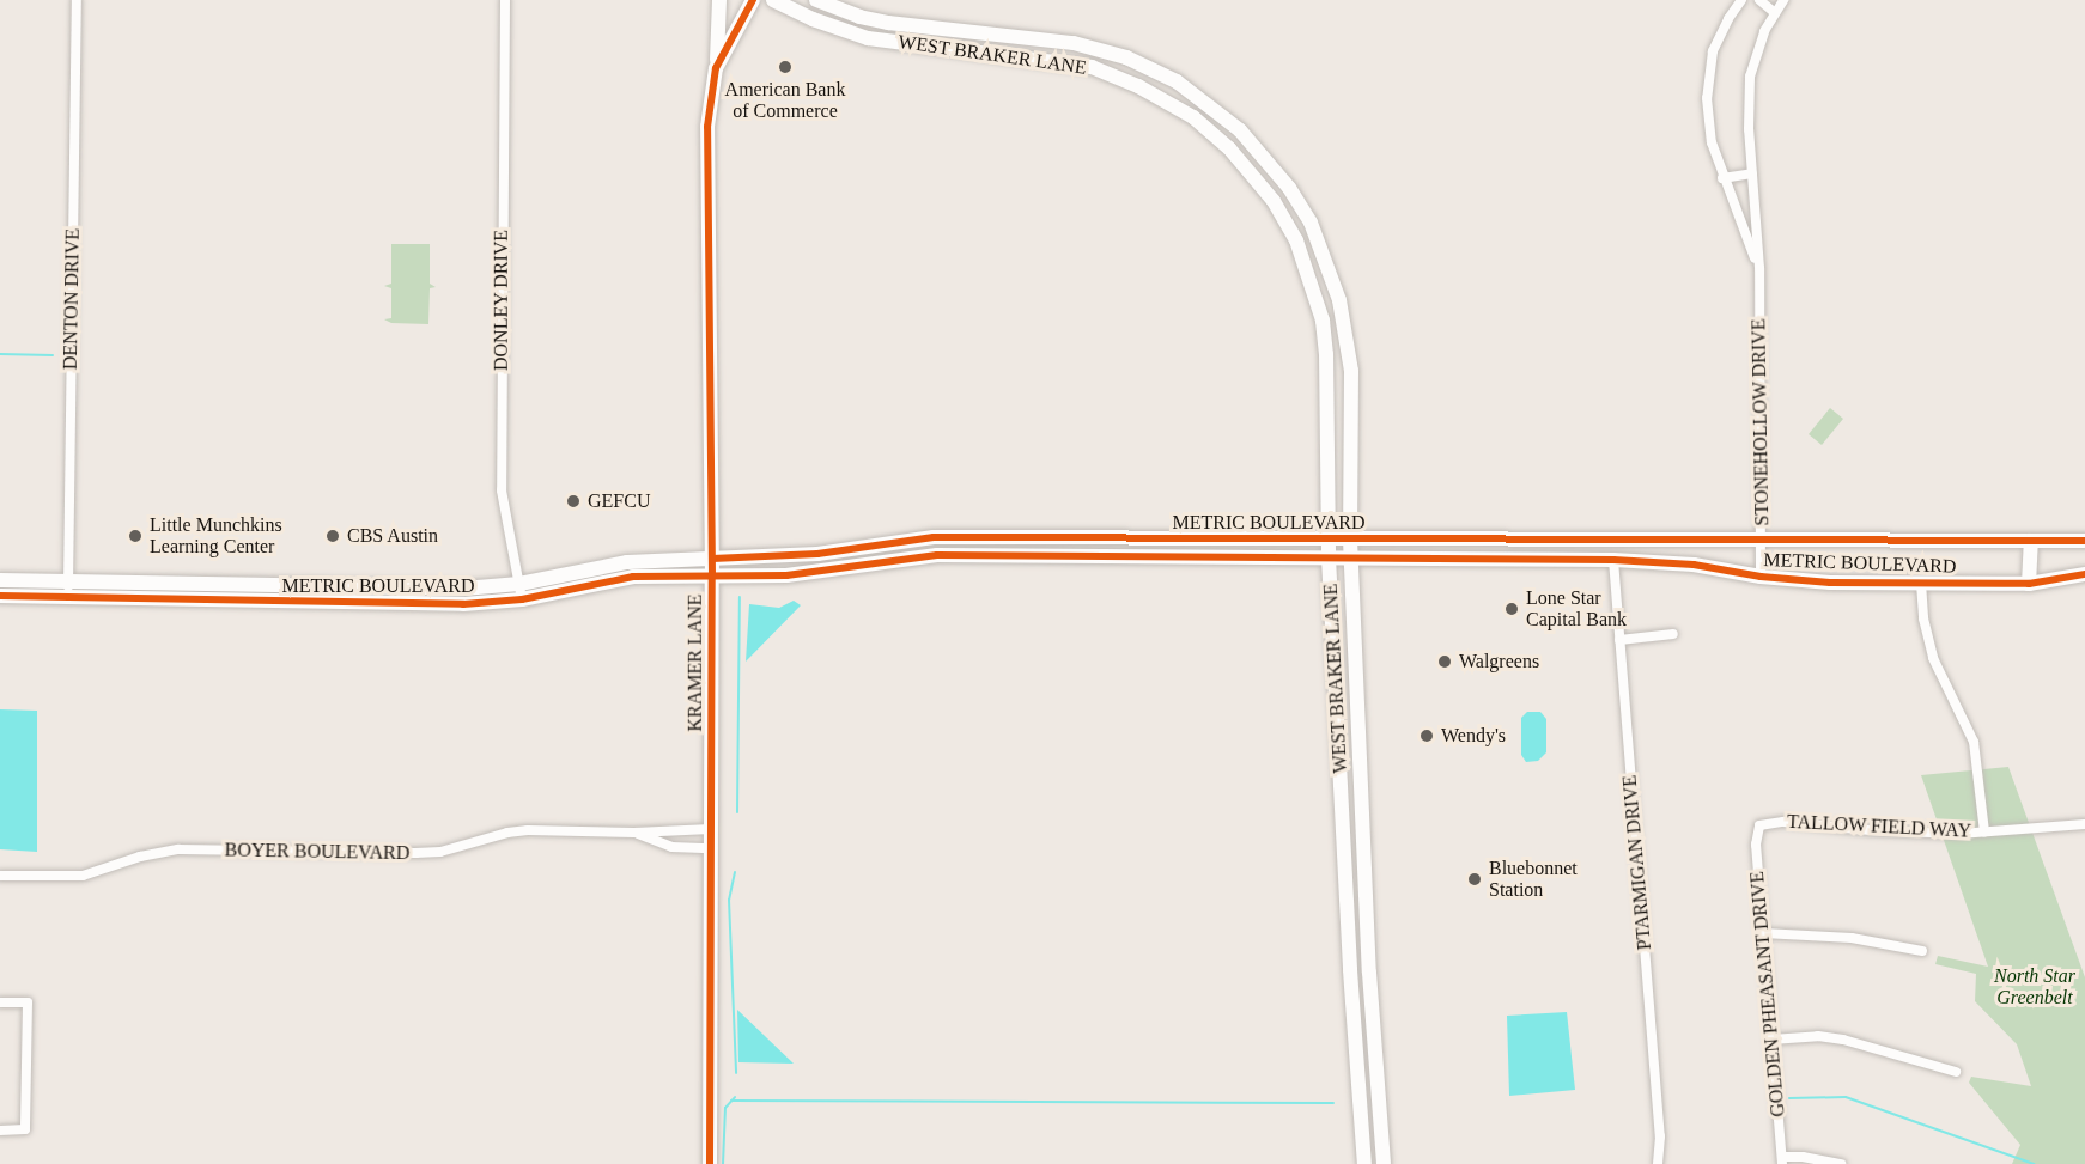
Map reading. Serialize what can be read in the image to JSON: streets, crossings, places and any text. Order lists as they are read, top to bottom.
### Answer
{
  "streets": {
    "main road": ["WEST BRAKER LANE", "METRIC BOULEVARD", "KRAMER LANE"],
    "street": [
      "DENTON DRIVE",
      "DONLEY DRIVE",
      "STONEHOLLOW DRIVE",
      "TALLOW FIELD WAY",
      "BOYER BOULEVARD",
      "PTARMIGAN DRIVE",
      "GOLDEN PHEASANT DRIVE"
    ]
  },
  "crossings": [
    ["WEST BRAKER LANE", "METRIC BOULEVARD"],
    ["DENTON DRIVE", "METRIC BOULEVARD"],
    ["DONLEY DRIVE", "METRIC BOULEVARD"],
    ["STONEHOLLOW DRIVE", "METRIC BOULEVARD"],
    ["METRIC BOULEVARD", "KRAMER LANE"],
    ["METRIC BOULEVARD", "PTARMIGAN DRIVE"],
    ["KRAMER LANE", "BOYER BOULEVARD"],
    ["TALLOW FIELD WAY", "GOLDEN PHEASANT DRIVE"]
  ],
  "parks": ["North Star Greenbelt"],
  "places": [
    "American Bank of Commerce",
    "GEFCU",
    "Little Munchkins Learning Center",
    "CBS Austin",
    "Lone Star Capital Bank",
    "Walgreens",
    "Wendy's",
    "Bluebonnet Station"
  ]
}
